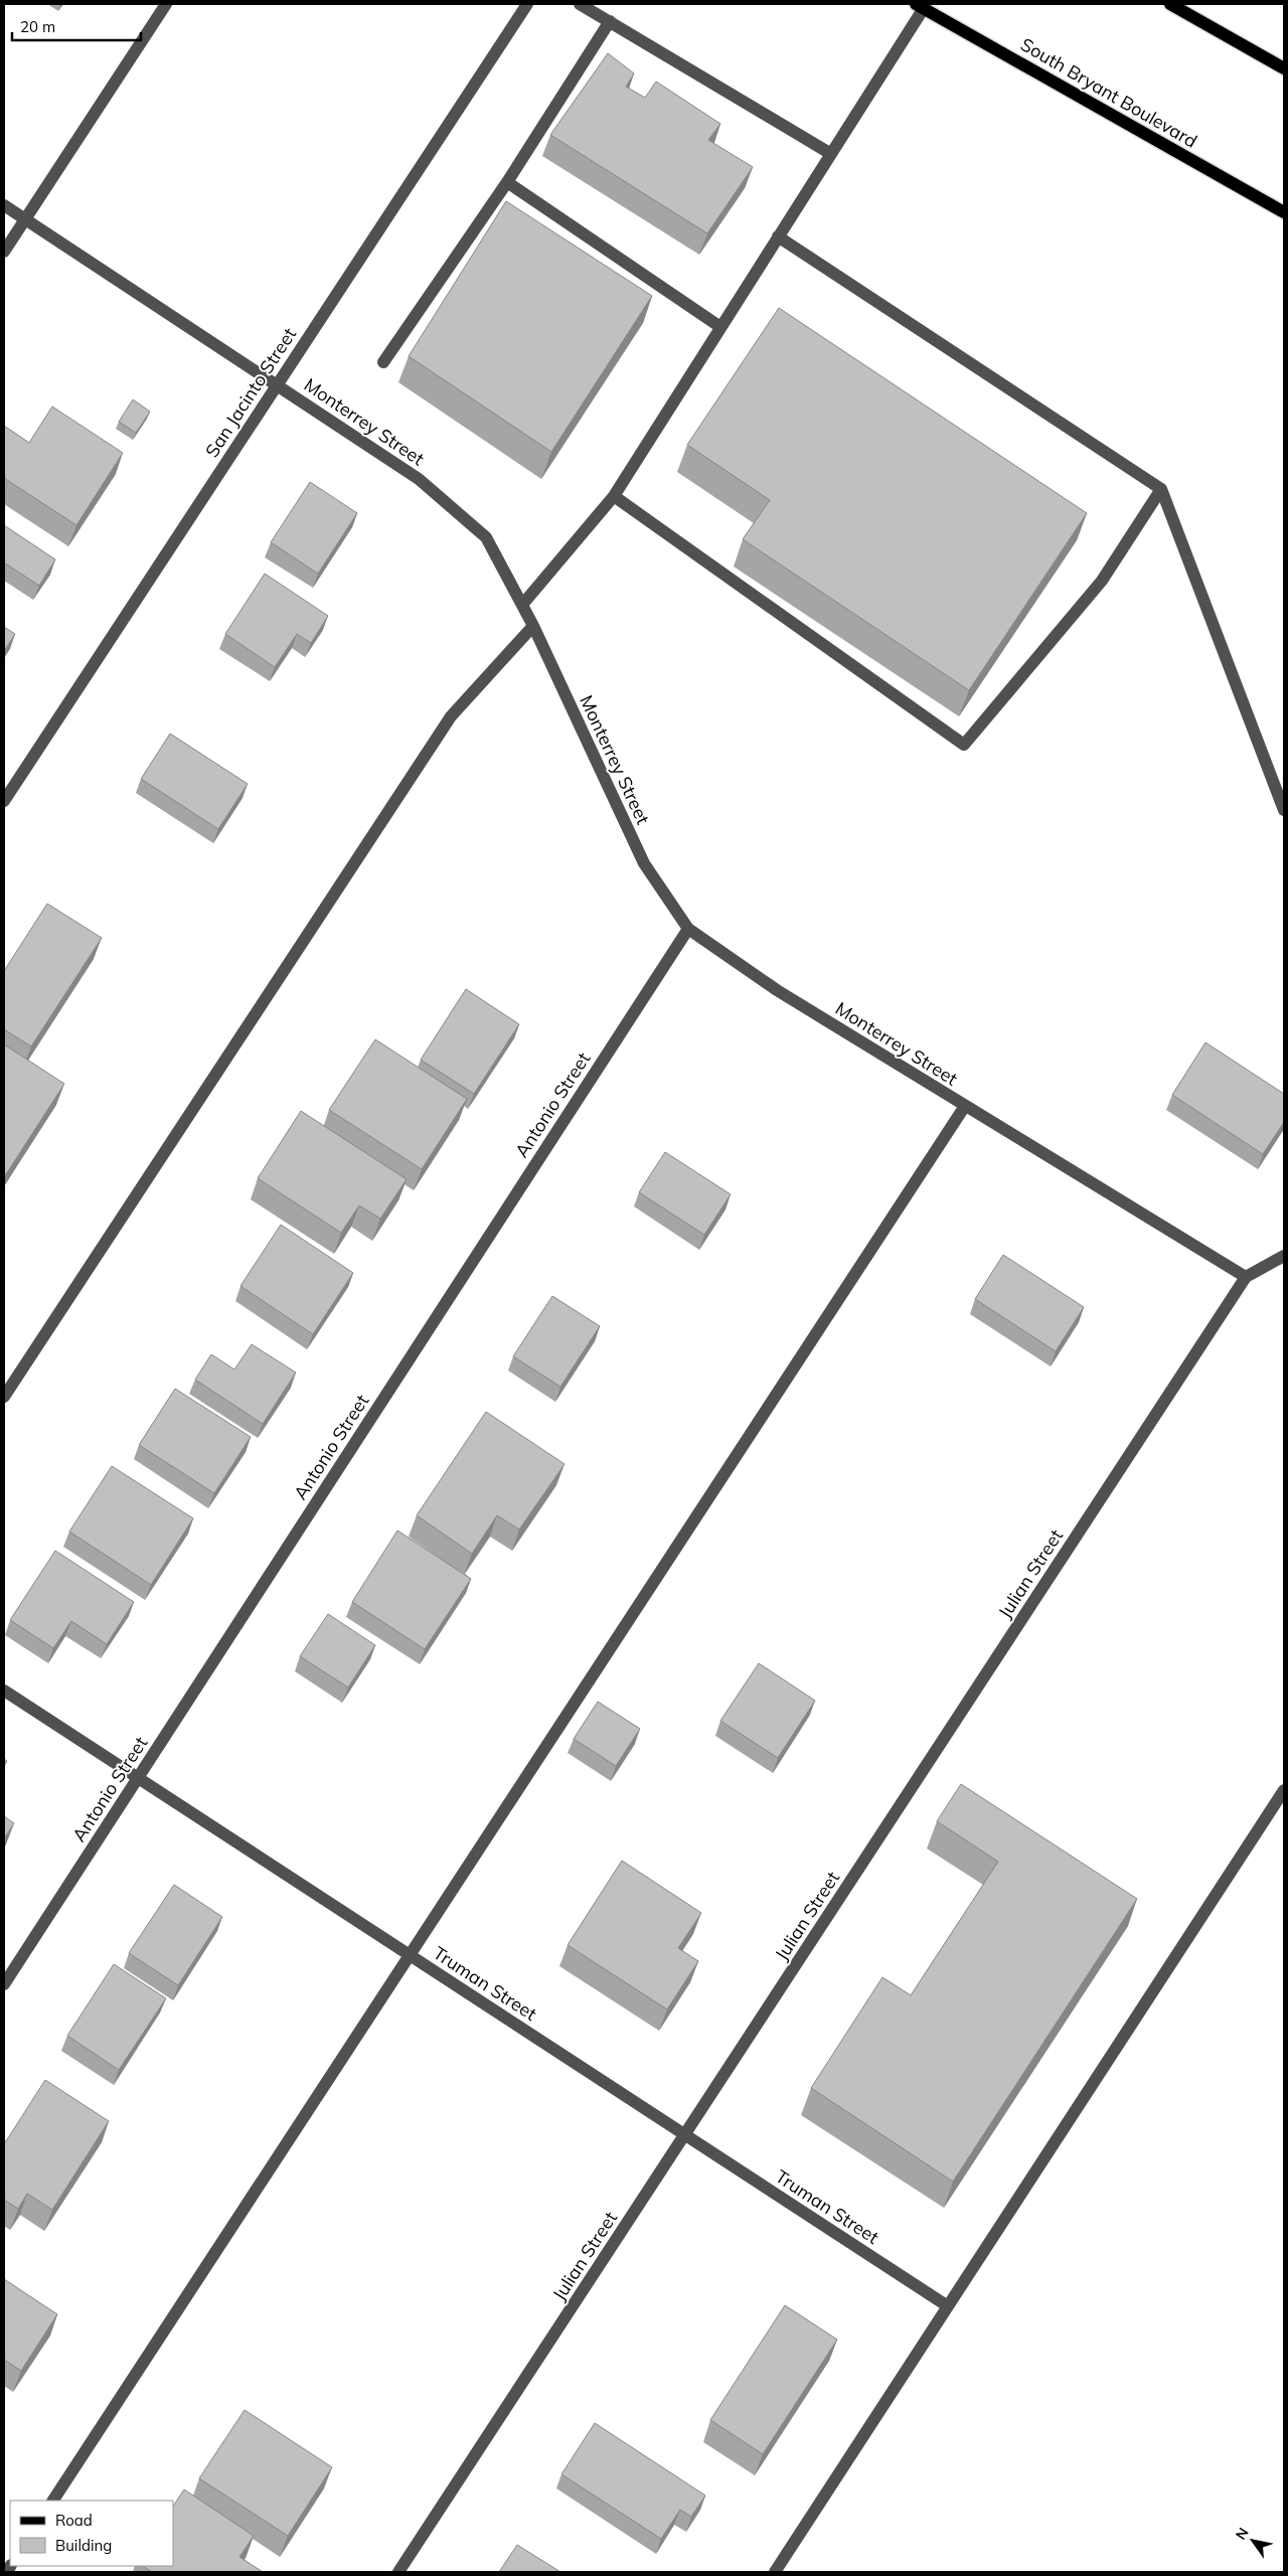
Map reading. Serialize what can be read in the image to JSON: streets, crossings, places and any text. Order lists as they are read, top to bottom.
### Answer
{
  "streets": {
    "main road": ["South Bryant Boulevard"],
    "street": [
      "San Jacinto Street",
      "Monterrey Street",
      "Antonio Street",
      "Julian Street",
      "Truman Street"
    ]
  },
  "crossings": [
    ["San Jacinto Street", "Monterrey Street"],
    ["Monterrey Street", "Antonio Street"],
    ["Monterrey Street", "Julian Street"],
    ["Antonio Street", "Truman Street"],
    ["Julian Street", "Truman Street"]
  ],
  "legend": ["Road", "Building"],
  "scale_bar": "20 m",
  "north": "top left"
}
